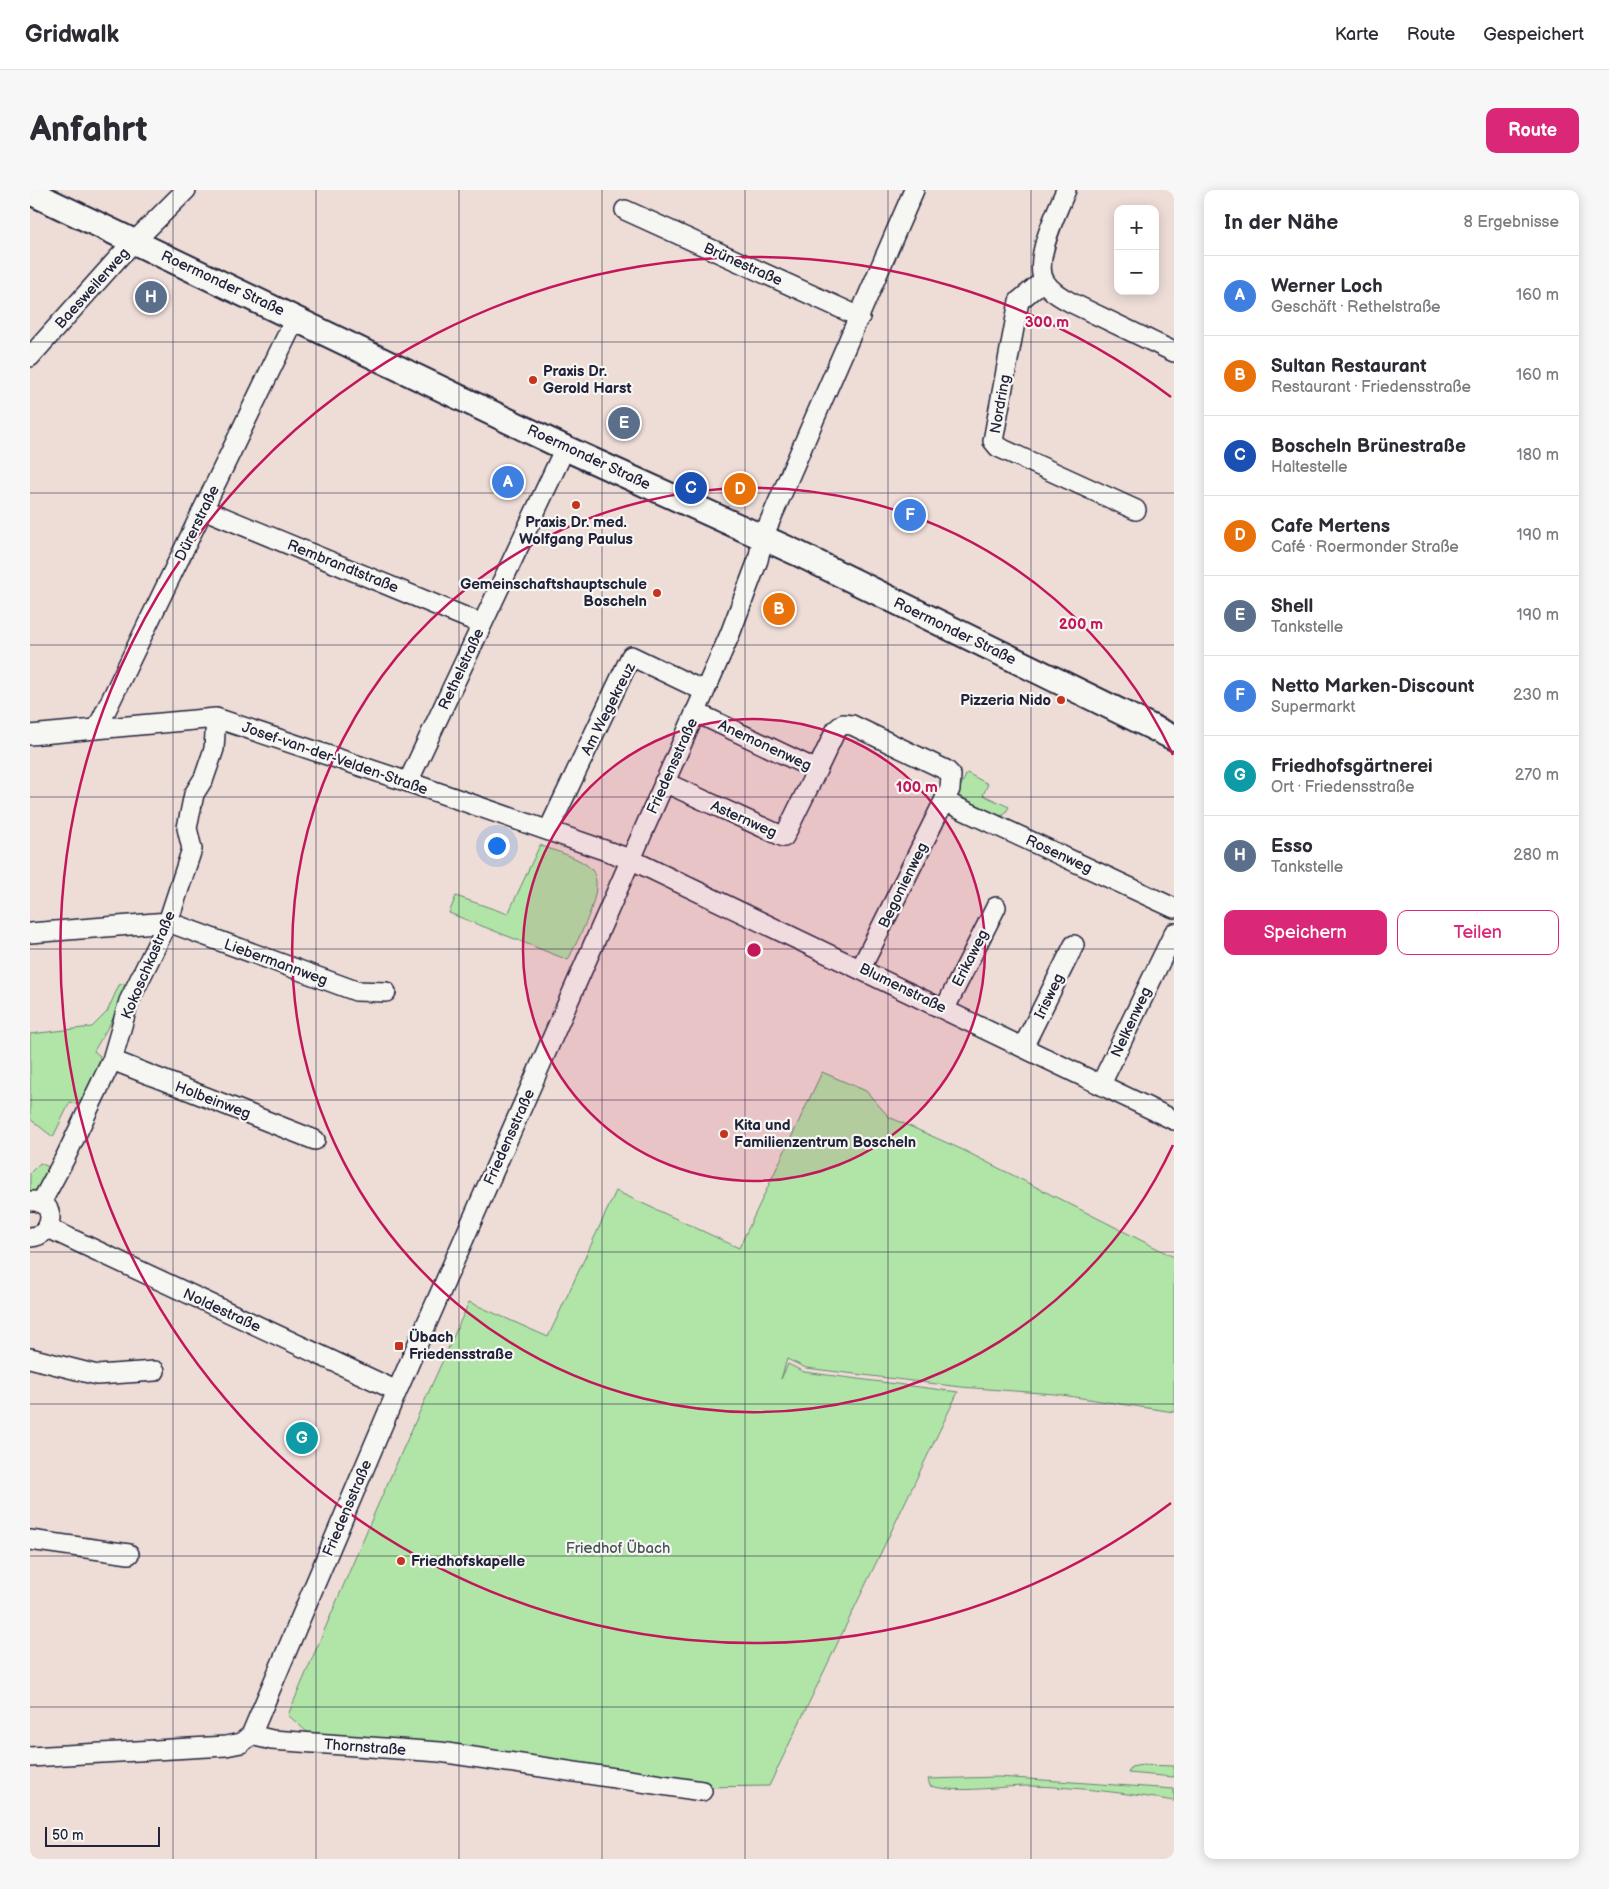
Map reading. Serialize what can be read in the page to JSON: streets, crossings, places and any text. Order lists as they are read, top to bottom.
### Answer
{
  "streets": {
    "main road": ["Roermonder Straße"],
    "street": [
      "Brünestraße",
      "Baesweilerweg",
      "Nordring",
      "Dürerstraße",
      "Rembrandtstraße",
      "Rethelstraße",
      "Am Wegekreuz",
      "Anemonenweg",
      "Josef-van-der-Velden-Straße",
      "Friedensstraße",
      "Asternweg",
      "Rosenweg",
      "Begonienweg",
      "Erikaweg",
      "Liebermannweg",
      "Kokoschkastraße",
      "Blumenstraße",
      "Irisweg",
      "Nelkenweg",
      "Holbeinweg",
      "Noldestraße",
      "Thornstraße"
    ]
  },
  "crossings": [
    ["Roermonder Straße", "Baesweilerweg"],
    ["Roermonder Straße", "Dürerstraße"],
    ["Roermonder Straße", "Rethelstraße"],
    ["Roermonder Straße", "Friedensstraße"],
    ["Dürerstraße", "Rembrandtstraße"],
    ["Dürerstraße", "Josef-van-der-Velden-Straße"],
    ["Rembrandtstraße", "Rethelstraße"],
    ["Rethelstraße", "Josef-van-der-Velden-Straße"],
    ["Am Wegekreuz", "Josef-van-der-Velden-Straße"],
    ["Am Wegekreuz", "Friedensstraße"],
    ["Anemonenweg", "Friedensstraße"],
    ["Anemonenweg", "Asternweg"],
    ["Anemonenweg", "Rosenweg"],
    ["Anemonenweg", "Begonienweg"],
    ["Josef-van-der-Velden-Straße", "Friedensstraße"],
    ["Josef-van-der-Velden-Straße", "Kokoschkastraße"],
    ["Josef-van-der-Velden-Straße", "Blumenstraße"],
    ["Friedensstraße", "Asternweg"],
    ["Friedensstraße", "Blumenstraße"],
    ["Friedensstraße", "Noldestraße"],
    ["Friedensstraße", "Thornstraße"],
    ["Rosenweg", "Begonienweg"],
    ["Begonienweg", "Blumenstraße"],
    ["Erikaweg", "Blumenstraße"],
    ["Liebermannweg", "Kokoschkastraße"],
    ["Kokoschkastraße", "Holbeinweg"],
    ["Blumenstraße", "Irisweg"],
    ["Blumenstraße", "Nelkenweg"]
  ],
  "parks": ["Friedhof Übach"],
  "places": {
    "other": [
      "Praxis Dr. Gerold Harst",
      "Praxis Dr. med. Wolfgang Paulus",
      "Gemeinschaftshauptschule Boscheln",
      "Pizzeria Nido",
      "Kita und Familienzentrum Boscheln",
      "Friedhofskapelle"
    ],
    "transit": ["Übach Friedensstraße"]
  },
  "scale_bar": "50 m",
  "page": {
    "header": "Gridwalk",
    "nav": ["Karte", "Route", "Gespeichert"],
    "buttons": [
      "Route",
      ["Speichern", "Teilen"]
    ],
    "title": "Anfahrt",
    "heading": ["In der Nähe", "8 Ergebnisse"],
    "map_buttons": ["+", "−"],
    "list": [
      {
        "mark": "A",
        "name": "Werner Loch",
        "note": "Geschäft · Rethelstraße",
        "value": "160 m"
      },
      {
        "mark": "B",
        "name": "Sultan Restaurant",
        "note": "Restaurant · Friedensstraße",
        "value": "160 m"
      },
      {
        "mark": "C",
        "name": "Boscheln Brünestraße",
        "note": "Haltestelle",
        "value": "180 m"
      },
      {
        "mark": "D",
        "name": "Cafe Mertens",
        "note": "Café · Roermonder Straße",
        "value": "190 m"
      },
      {
        "mark": "E",
        "name": "Shell",
        "note": "Tankstelle",
        "value": "190 m"
      },
      {
        "mark": "F",
        "name": "Netto Marken-Discount",
        "note": "Supermarkt",
        "value": "230 m"
      },
      {
        "mark": "G",
        "name": "Friedhofsgärtnerei",
        "note": "Ort · Friedensstraße",
        "value": "270 m"
      },
      {
        "mark": "H",
        "name": "Esso",
        "note": "Tankstelle",
        "value": "280 m"
      }
    ],
    "pins": [
      "H",
      "E",
      "A",
      "C",
      "D",
      "F",
      "B",
      "G"
    ],
    "scale": "50 m"
  },
  "rings": ["300 m", "200 m", "100 m"]
}
